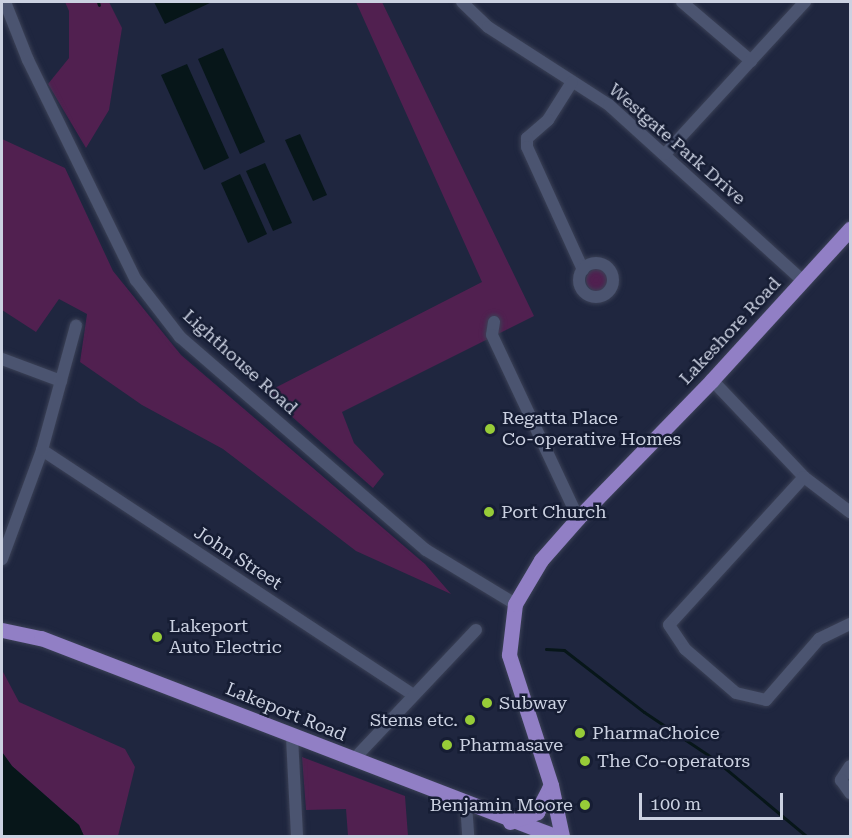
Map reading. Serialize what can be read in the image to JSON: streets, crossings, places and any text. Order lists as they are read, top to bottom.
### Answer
{
  "streets": {
    "main road": ["Lakeshore Road", "Lakeport Road"],
    "street": ["Westgate Park Drive", "Lighthouse Road", "John Street"]
  },
  "crossings": [
    ["Westgate Park Drive", "Lakeshore Road"],
    ["Lakeshore Road", "Lighthouse Road"]
  ],
  "places": [
    "Regatta Place Co-operative Homes",
    "Port Church",
    "Lakeport Auto Electric",
    "Subway",
    "Stems etc.",
    "PharmaChoice",
    "Pharmasave",
    "The Co-operators",
    "Benjamin Moore"
  ],
  "scale_bar": "100 m"
}
